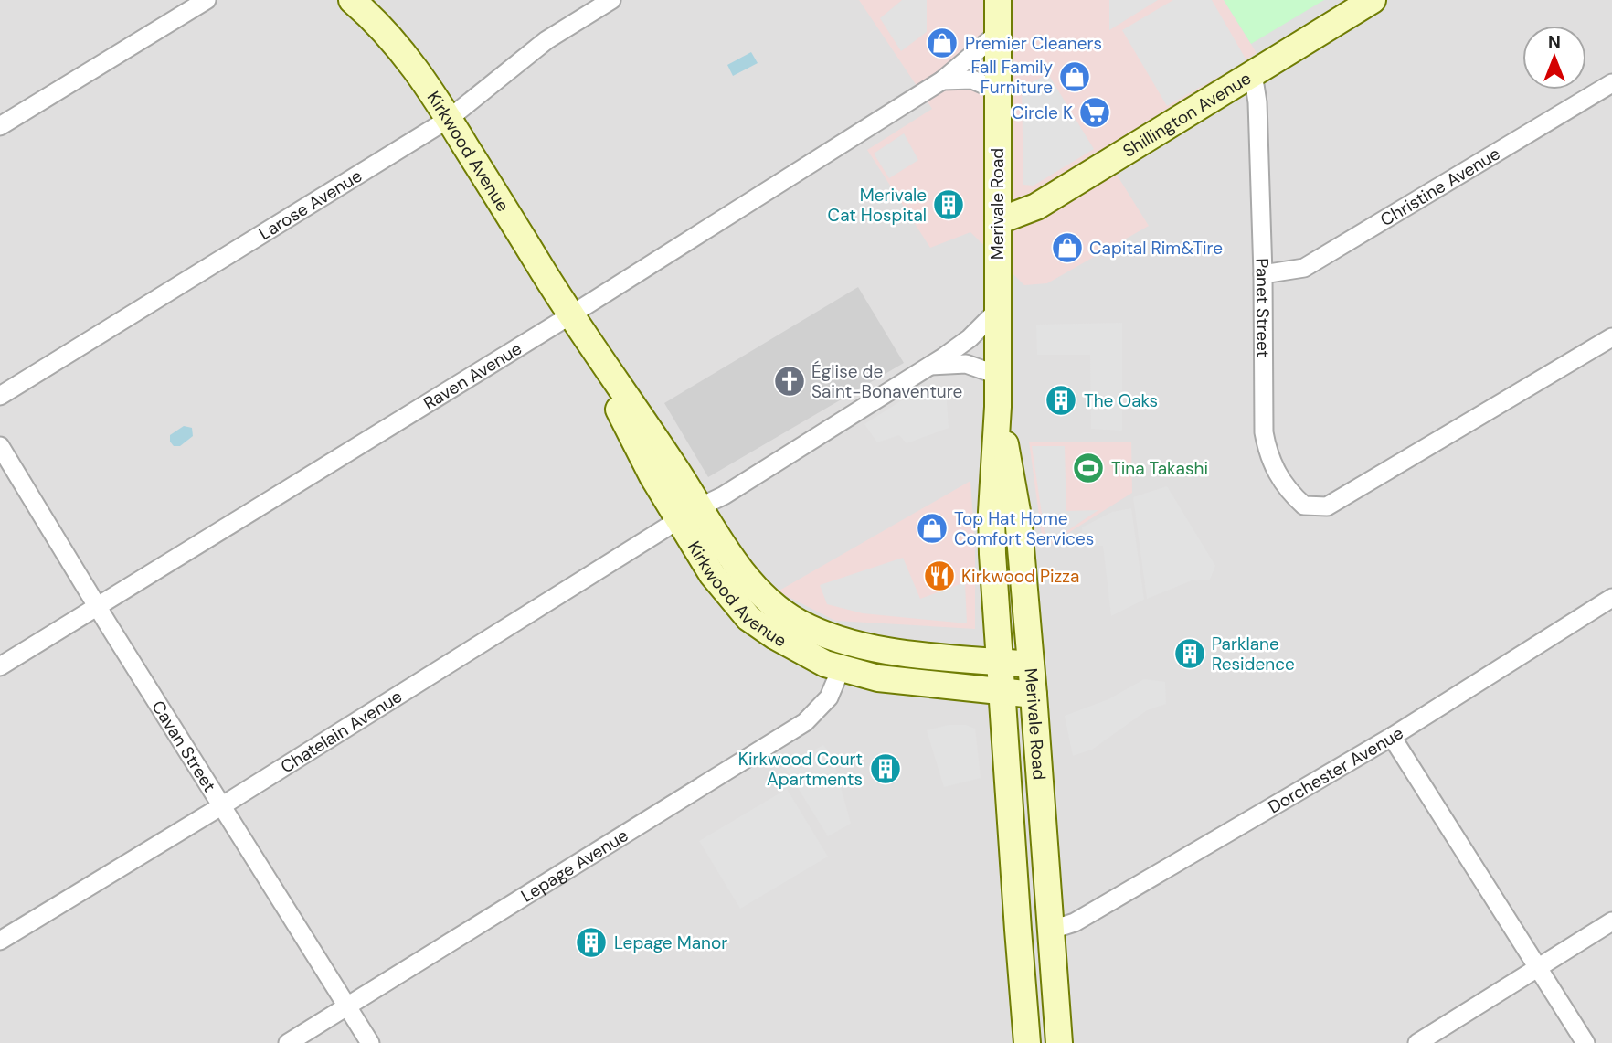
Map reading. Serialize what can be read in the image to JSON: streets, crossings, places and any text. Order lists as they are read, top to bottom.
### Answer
{
  "streets": {
    "main road": ["Shillington Avenue", "Kirkwood Avenue", "Merivale Road"],
    "street": [
      "Christine Avenue",
      "Larose Avenue",
      "Panet Street",
      "Raven Avenue",
      "Chatelain Avenue",
      "Cavan Street",
      "Dorchester Avenue",
      "Lepage Avenue"
    ]
  },
  "crossings": [
    ["Shillington Avenue", "Merivale Road"],
    ["Shillington Avenue", "Panet Street"],
    ["Kirkwood Avenue", "Merivale Road"],
    ["Kirkwood Avenue", "Larose Avenue"],
    ["Kirkwood Avenue", "Raven Avenue"],
    ["Kirkwood Avenue", "Chatelain Avenue"],
    ["Kirkwood Avenue", "Lepage Avenue"],
    ["Christine Avenue", "Panet Street"],
    ["Merivale Road", "Raven Avenue"],
    ["Merivale Road", "Dorchester Avenue"],
    ["Raven Avenue", "Cavan Street"],
    ["Chatelain Avenue", "Cavan Street"],
    ["Cavan Street", "Lepage Avenue"]
  ],
  "places": {
    "shop": [
      "Premier Cleaners",
      "Fall Family Furniture",
      "Capital Rim&Tire",
      "Top Hat Home Comfort Services"
    ],
    "supermarket": ["Circle K"],
    "building": [
      "Merivale Cat Hospital",
      "The Oaks",
      "Parklane Residence",
      "Kirkwood Court Apartments",
      "Lepage Manor"
    ],
    "church": ["Église de Saint-Bonaventure"],
    "sports": ["Tina Takashi"],
    "restaurant": ["Kirkwood Pizza"]
  },
  "north": "top"
}
